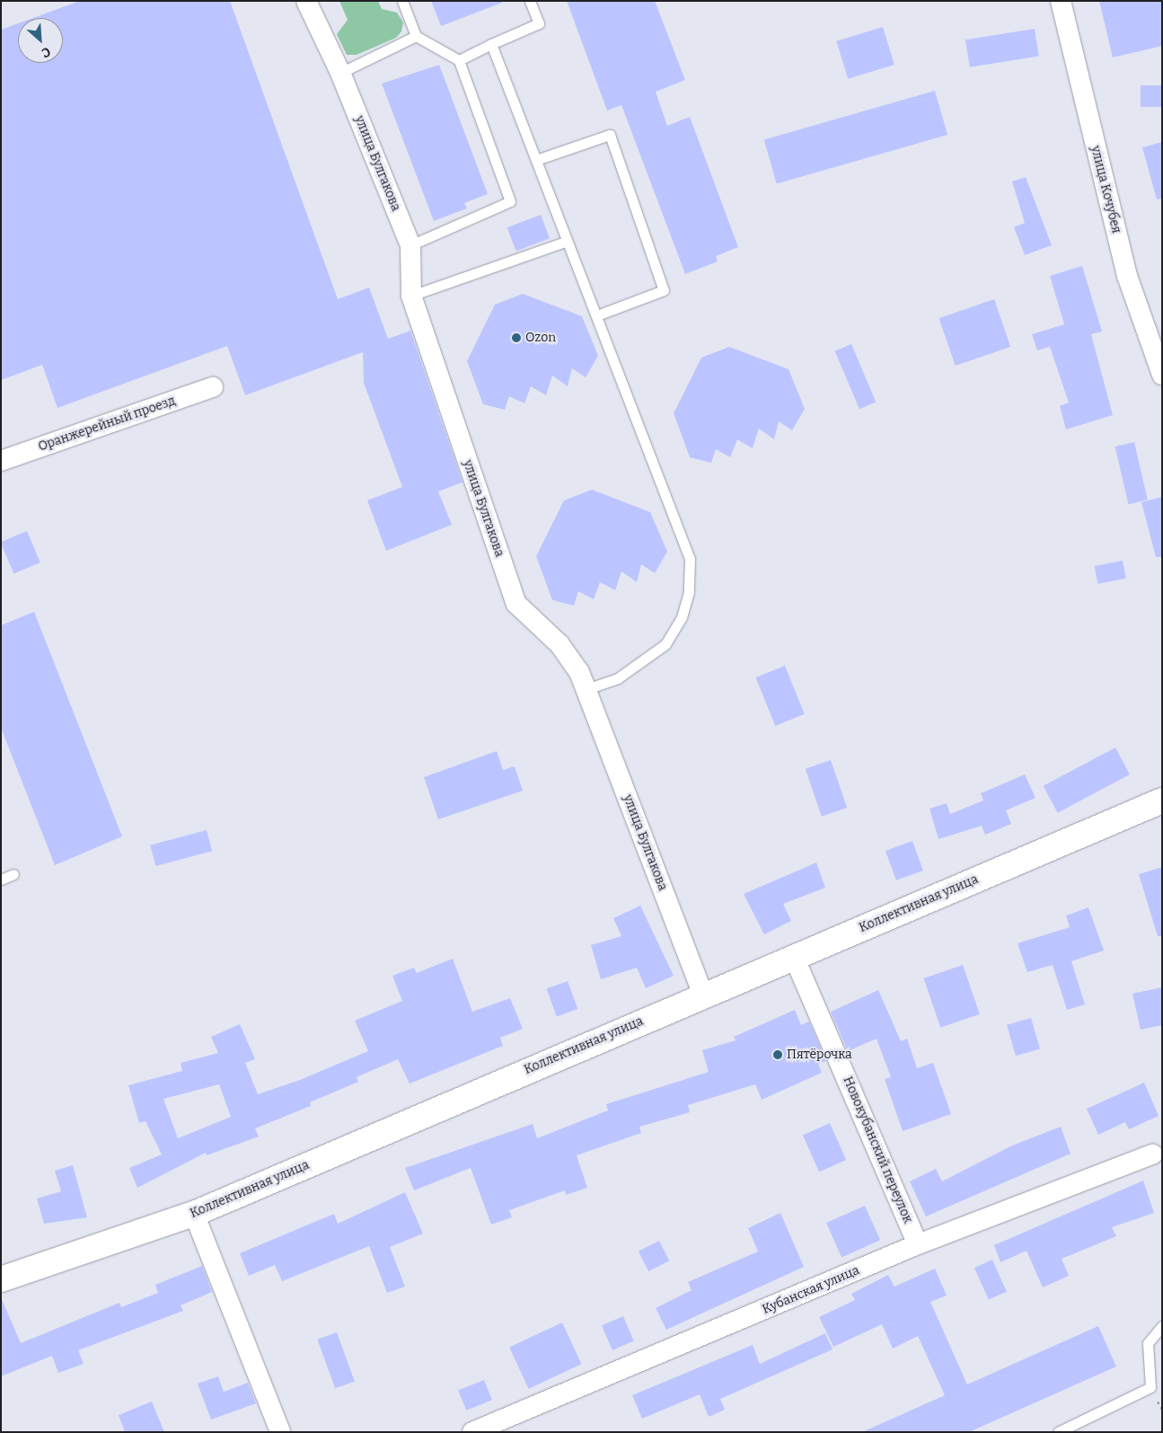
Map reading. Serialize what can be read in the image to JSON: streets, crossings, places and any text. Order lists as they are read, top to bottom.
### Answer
{
  "streets": {
    "street": [
      "улица Булгакова",
      "улица Кочубея",
      "Оранжерейный проезд",
      "Коллективная улица",
      "Новокубанский переулок",
      "Кубанская улица"
    ]
  },
  "crossings": [
    ["улица Булгакова", "Коллективная улица"],
    ["Коллективная улица", "Новокубанский переулок"],
    ["Новокубанский переулок", "Кубанская улица"]
  ],
  "places": ["Ozon", "Пятёрочка"],
  "north": "bottom right"
}
